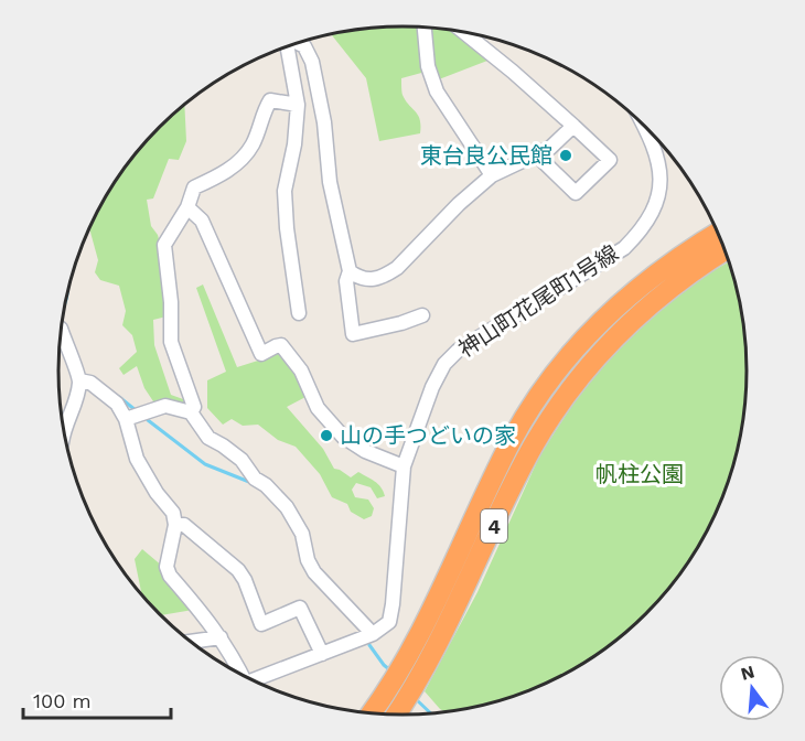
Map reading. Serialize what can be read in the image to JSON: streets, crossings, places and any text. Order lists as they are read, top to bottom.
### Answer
{
  "streets": {
    "highway": ["4"],
    "street": ["神山町花尾町1号線"]
  },
  "parks": ["帆柱公園"],
  "places": ["東台良公民館", "山の手つどいの家"],
  "scale_bar": "100 m",
  "north": "top"
}
